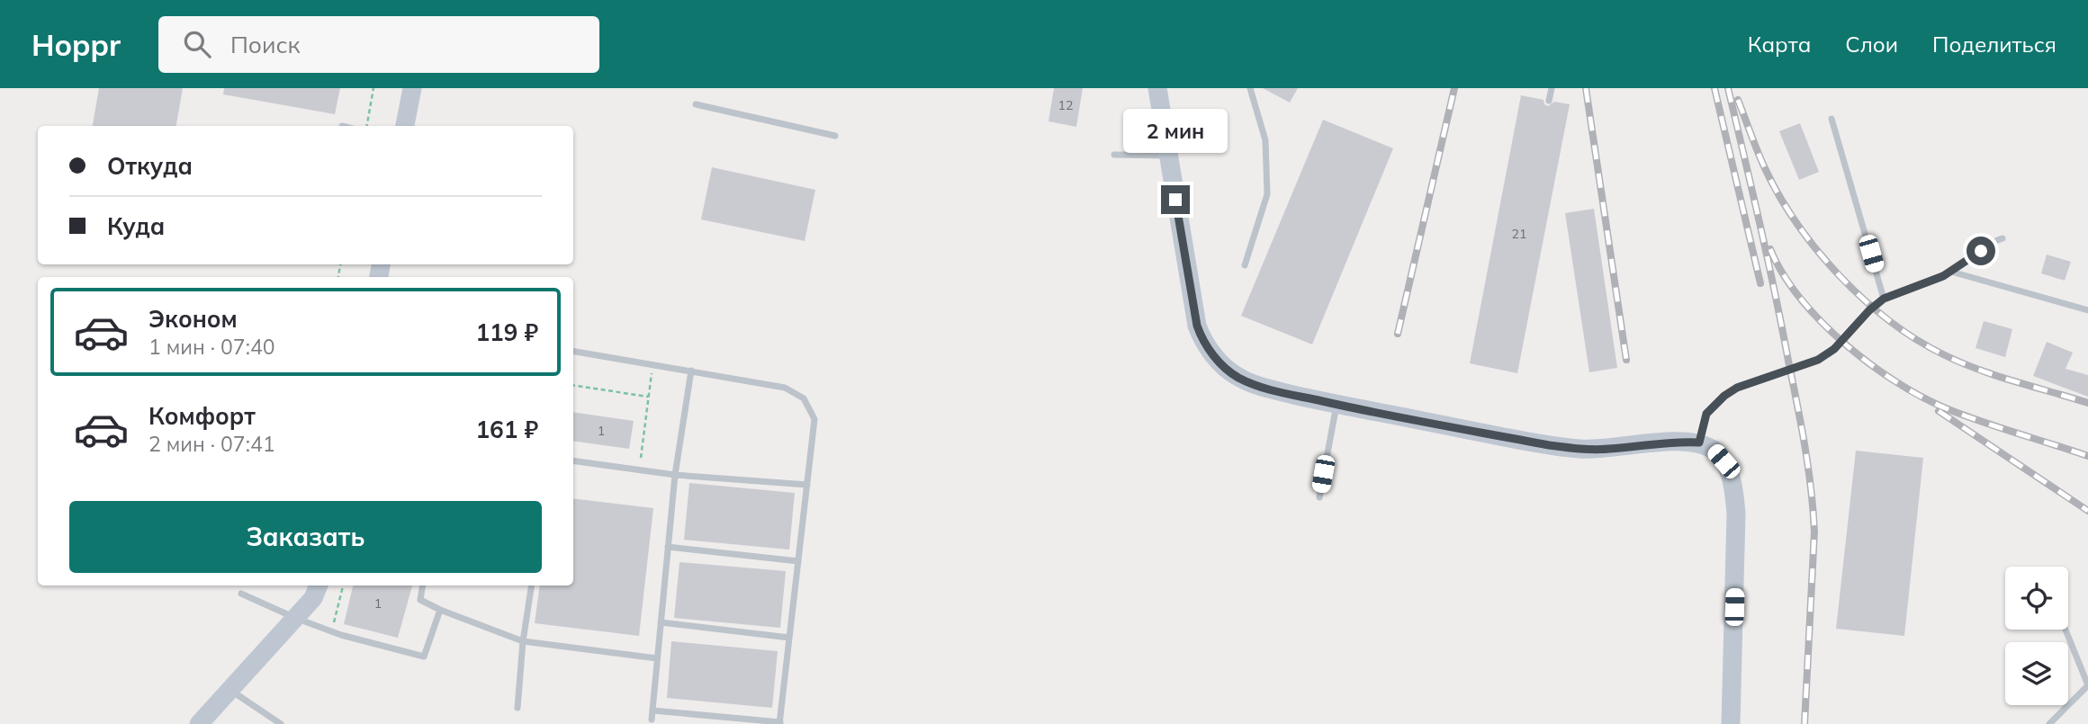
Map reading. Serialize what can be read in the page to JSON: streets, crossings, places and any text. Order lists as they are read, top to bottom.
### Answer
{
  "house_numbers": [
    "12",
    "21",
    "1",
    "1"
  ],
  "page": {
    "header": "Hoppr",
    "search": "Поиск",
    "nav": ["Карта", "Слои", "Поделиться"],
    "bubble": "2 мин",
    "banner": ["Откуда", "Куда"],
    "list": [
      {
        "name": "Эконом",
        "note": "1 мин · 07:40",
        "value": "119 ₽"
      },
      {
        "name": "Комфорт",
        "note": "2 мин · 07:41",
        "value": "161 ₽"
      }
    ],
    "buttons": "Заказать"
  }
}
